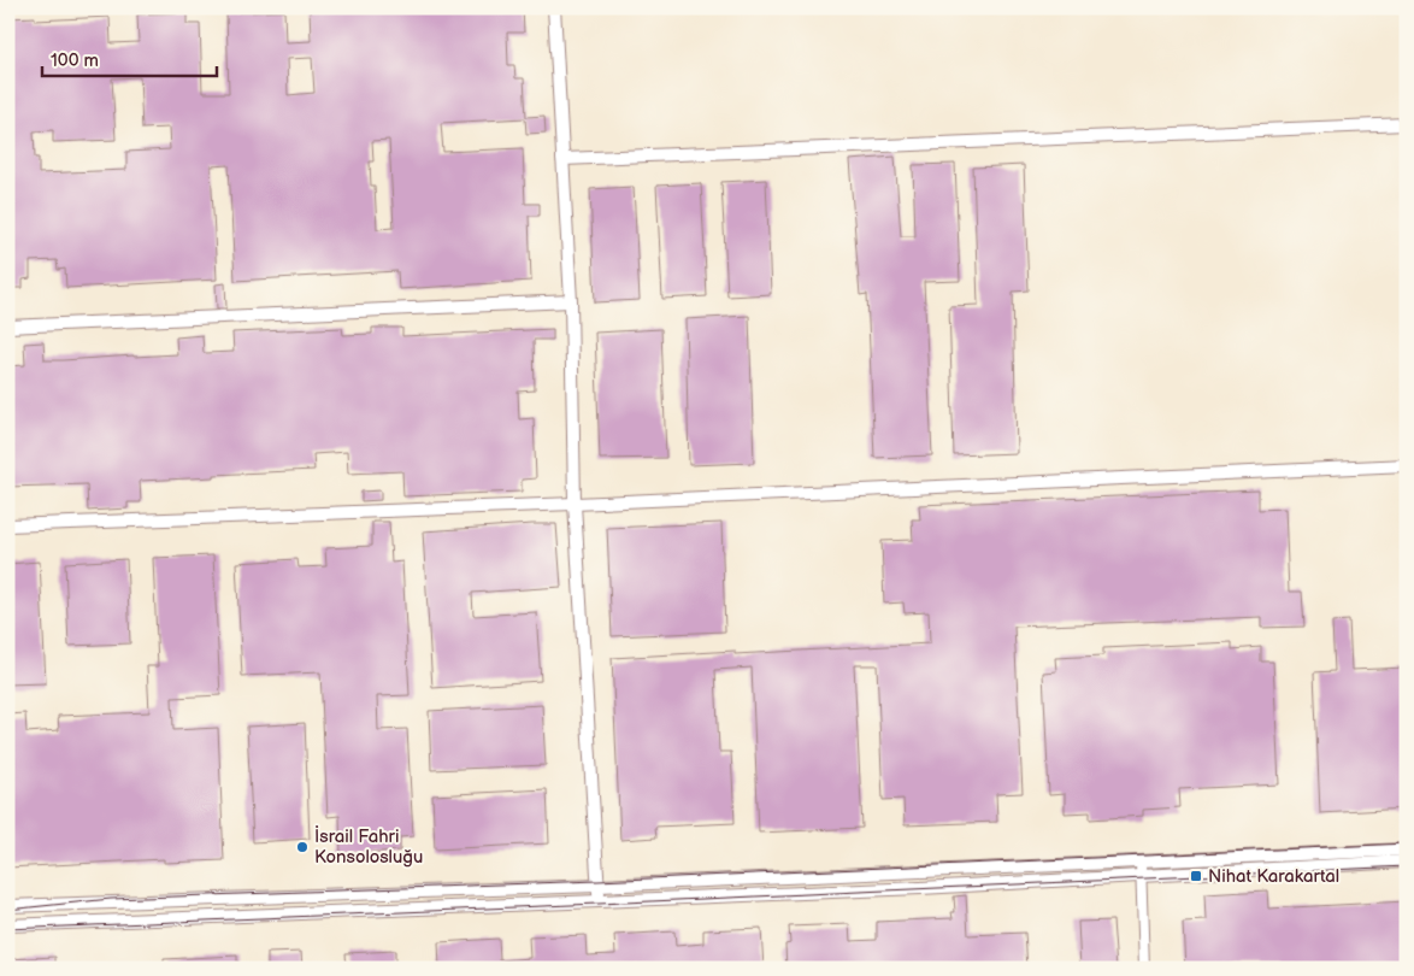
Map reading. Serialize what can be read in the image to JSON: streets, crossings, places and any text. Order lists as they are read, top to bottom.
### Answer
{
  "places": {
    "other": ["İsrail Fahri Konsolosluğu"],
    "transit": ["Nihat Karakartal"]
  },
  "scale_bar": "100 m"
}
